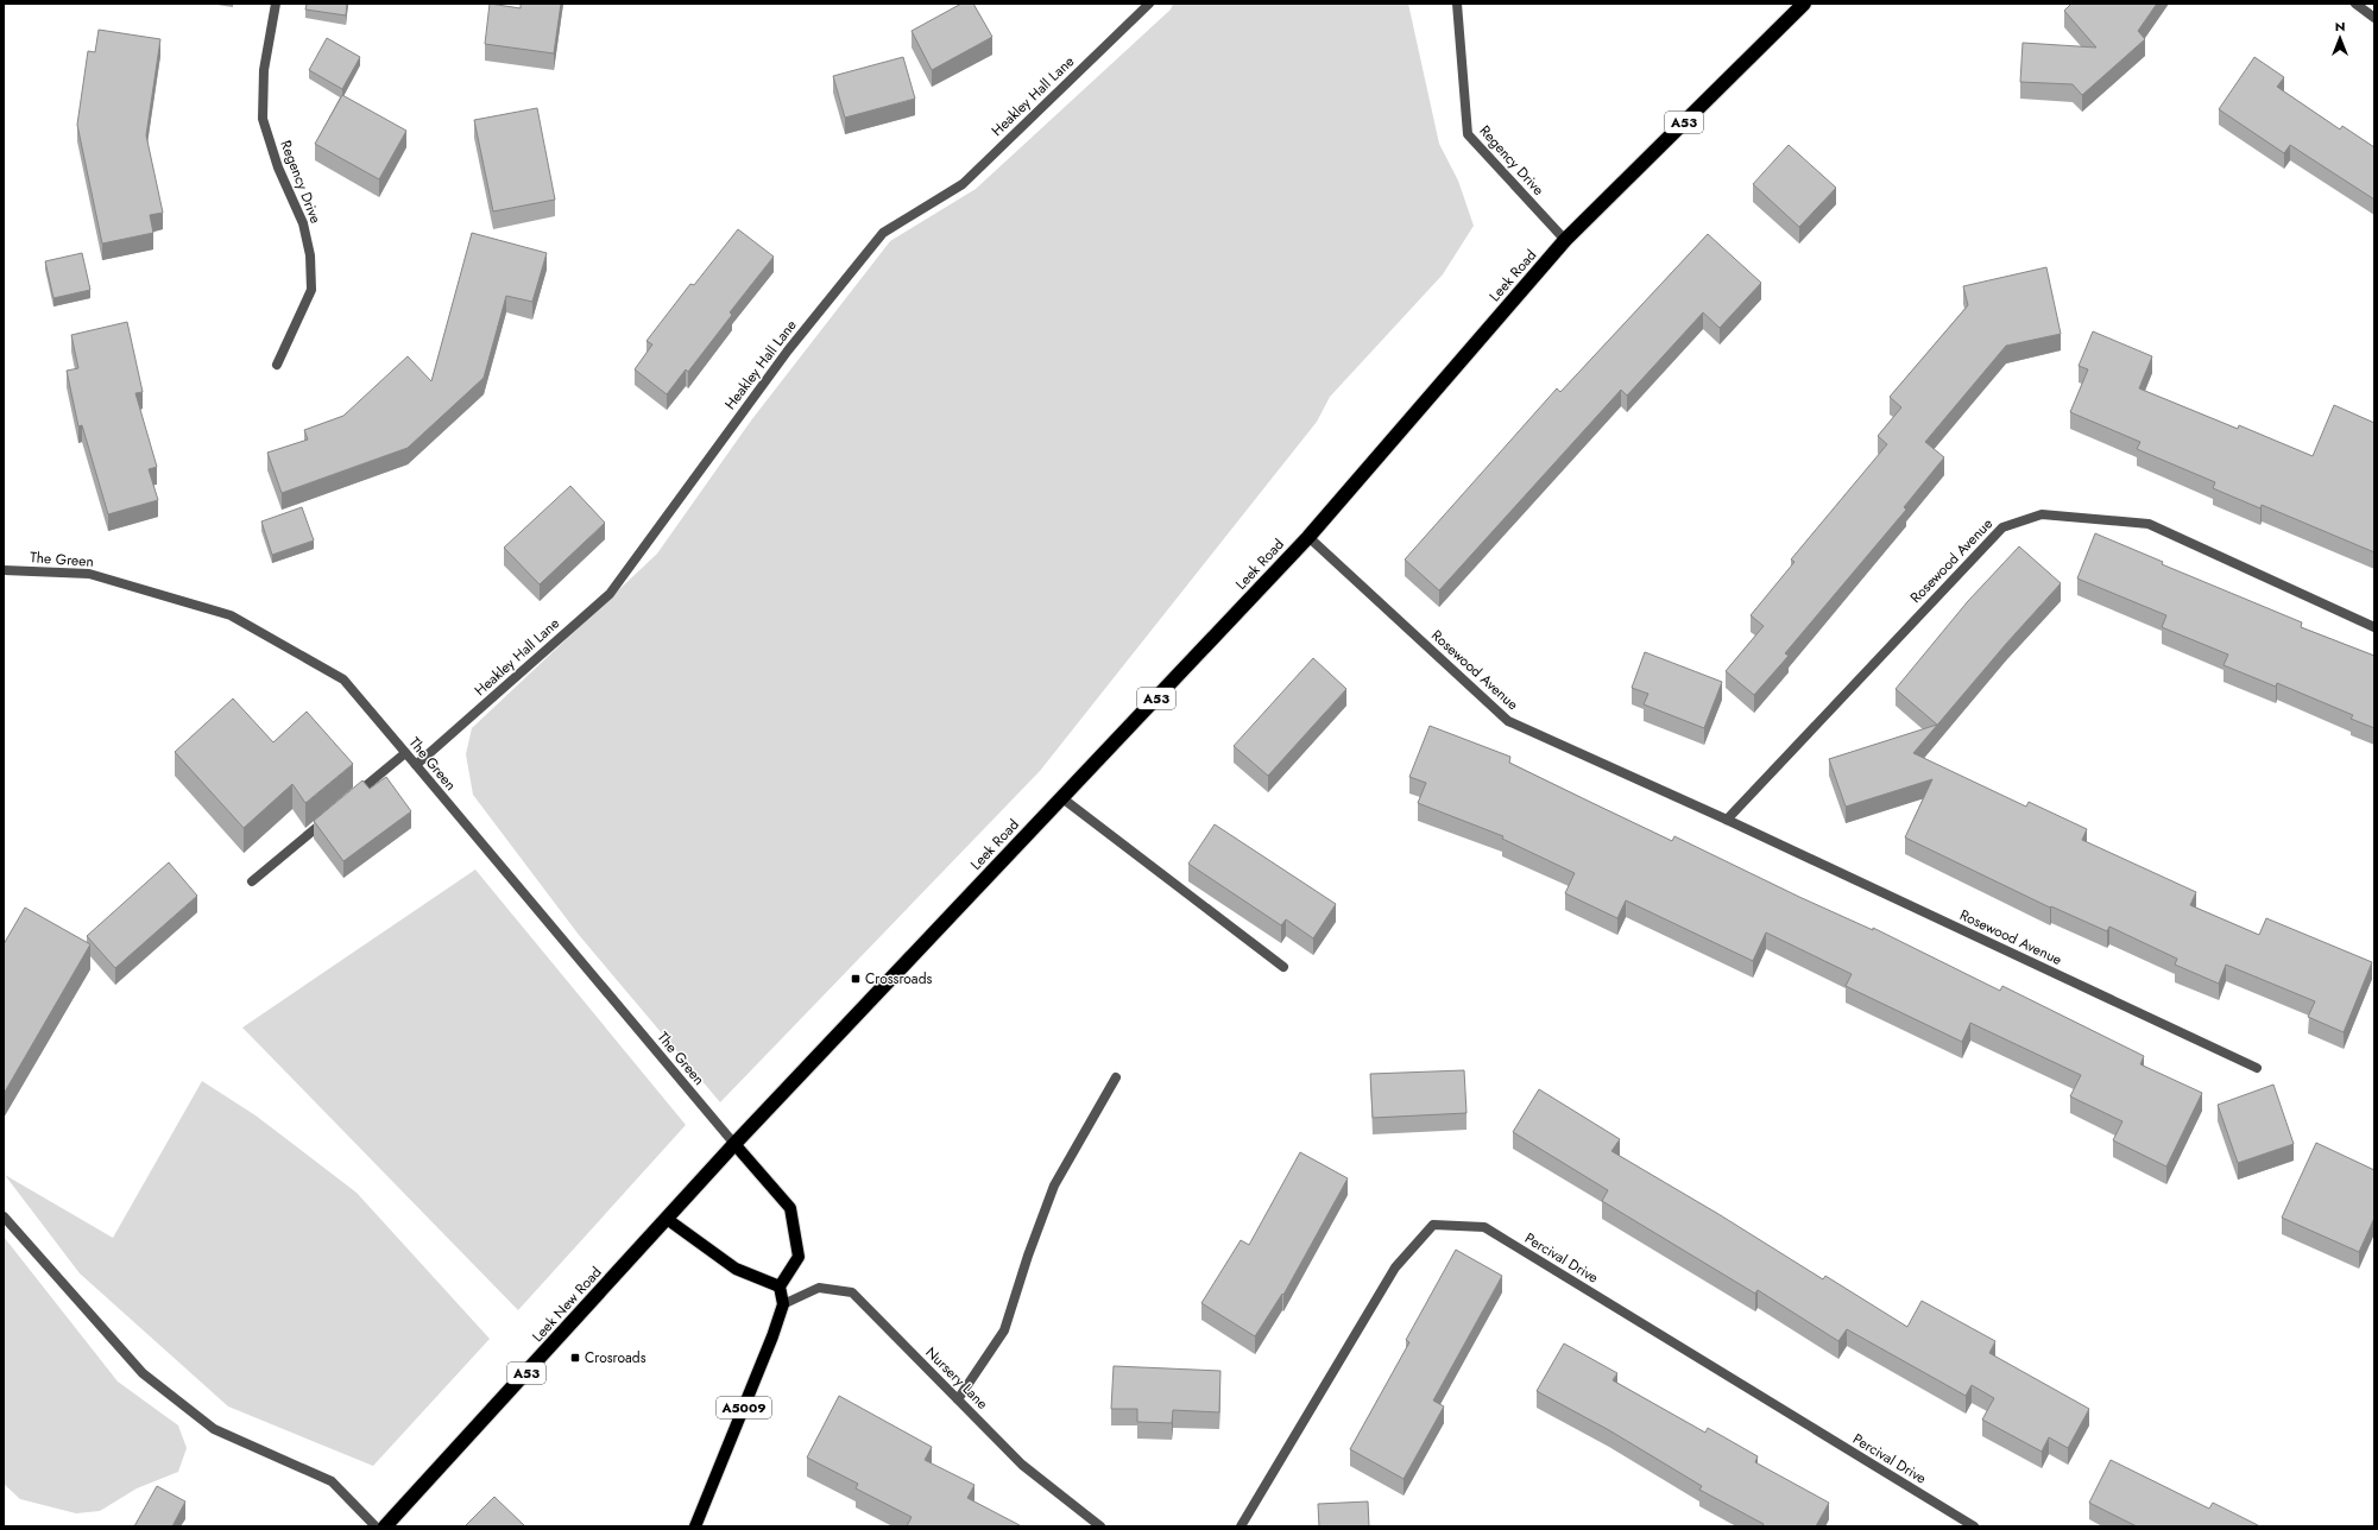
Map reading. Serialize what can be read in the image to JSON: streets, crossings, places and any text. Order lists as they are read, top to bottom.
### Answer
{
  "streets": {
    "highway": ["A53", "Leek Road", "Leek New Road"],
    "main road": ["A5009"],
    "street": [
      "Heakley Hall Lane",
      "Regency Drive",
      "The Green",
      "Rosewood Avenue",
      "Percival Drive",
      "Nursery Lane"
    ]
  },
  "crossings": [
    ["Heakley Hall Lane", "The Green"],
    ["Regency Drive", "Leek Road"],
    ["Leek Road", "The Green"],
    ["Leek Road", "Rosewood Avenue"],
    ["Leek Road", "Leek New Road"],
    ["The Green", "Leek New Road"],
    ["Nursery Lane", "A5009"]
  ],
  "places": {
    "transit": ["Crossroads", "Crosroads"]
  },
  "north": "top"
}
